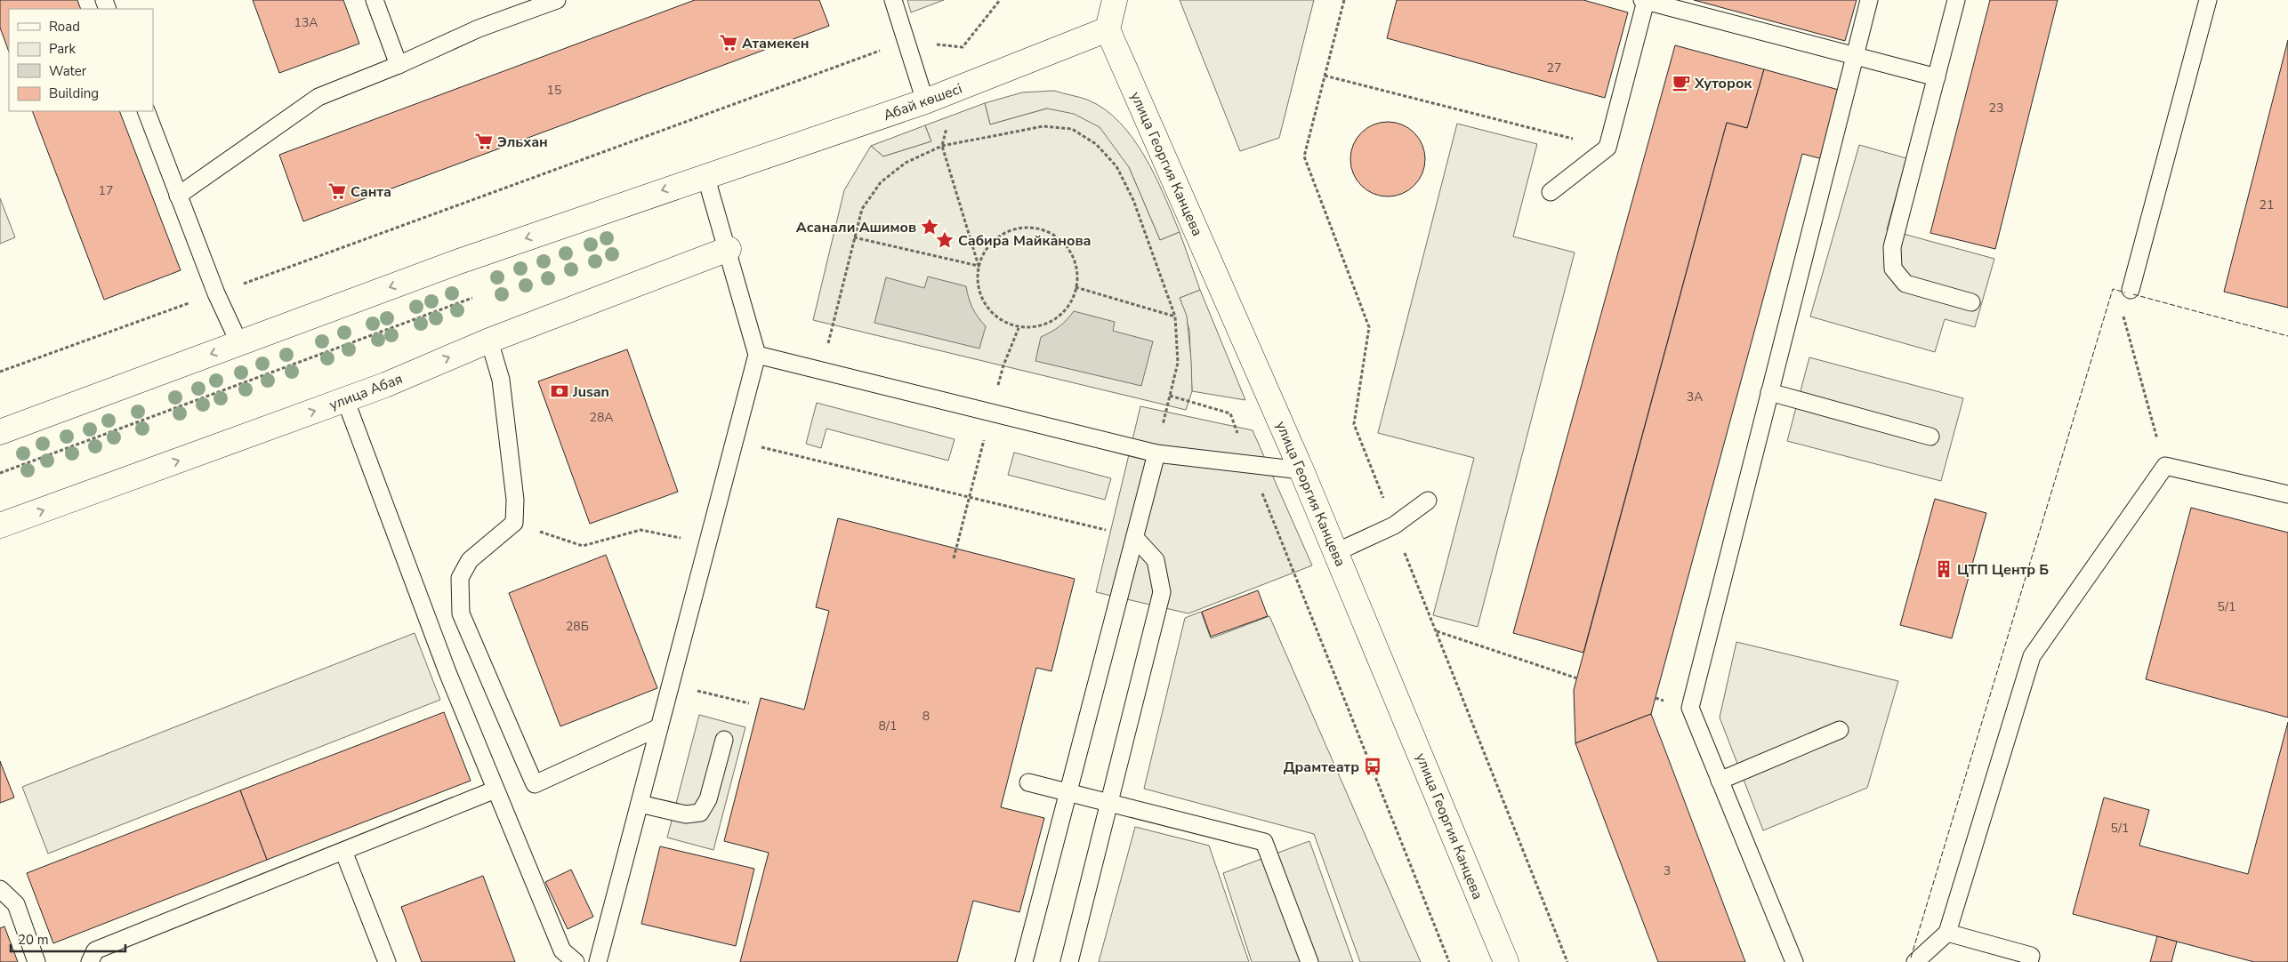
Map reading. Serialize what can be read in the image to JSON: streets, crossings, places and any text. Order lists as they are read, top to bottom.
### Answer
{
  "streets": {
    "street": ["Абай көшесі", "улица Георгия Канцева", "улица Абая"]
  },
  "crossings": [
    ["Абай көшесі", "улица Георгия Канцева"]
  ],
  "places": {
    "supermarket": ["Атамекен", "Эльхан", "Санта"],
    "cafe": ["Хуторок"],
    "place": ["Асанали Ашимов", "Сабира Майканова"],
    "bank": ["Jusan"],
    "building": ["ЦТП Центр Б"],
    "bus stop": ["Драмтеатр"]
  },
  "house_numbers": [
    "13А",
    "27",
    "15",
    "23",
    "17",
    "21",
    "3А",
    "28А",
    "5/1",
    "28Б",
    "8",
    "8/1",
    "5/1",
    "3"
  ],
  "legend": [
    "Road",
    "Park",
    "Water",
    "Building"
  ],
  "scale_bar": "20 m"
}
